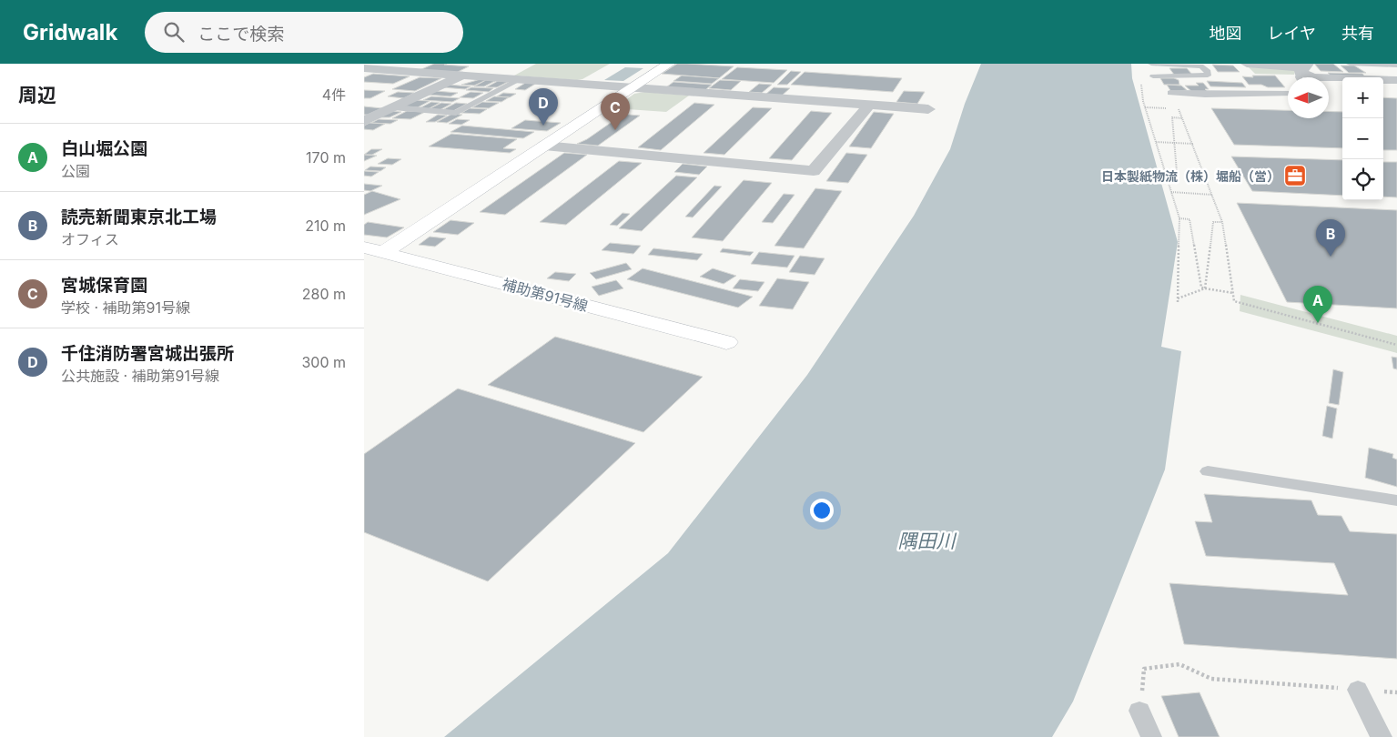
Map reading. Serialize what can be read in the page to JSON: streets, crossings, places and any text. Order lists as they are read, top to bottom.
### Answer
{
  "streets": {
    "street": ["補助第91号線"]
  },
  "water": ["隅田川"],
  "places": {
    "office": ["日本製紙物流（株）堀船（営）"]
  },
  "north": "left",
  "page": {
    "header": "Gridwalk",
    "search": "ここで検索",
    "nav": ["地図", "レイヤ", "共有"],
    "heading": ["周辺", "4件"],
    "map_buttons": ["+", "−"],
    "pins": [
      "D",
      "C",
      "B",
      "A"
    ],
    "list": [
      {
        "mark": "A",
        "name": "白山堀公園",
        "note": "公園",
        "value": "170 m"
      },
      {
        "mark": "B",
        "name": "読売新聞東京北工場",
        "note": "オフィス",
        "value": "210 m"
      },
      {
        "mark": "C",
        "name": "宮城保育園",
        "note": "学校 · 補助第91号線",
        "value": "280 m"
      },
      {
        "mark": "D",
        "name": "千住消防署宮城出張所",
        "note": "公共施設 · 補助第91号線",
        "value": "300 m"
      }
    ]
  }
}
